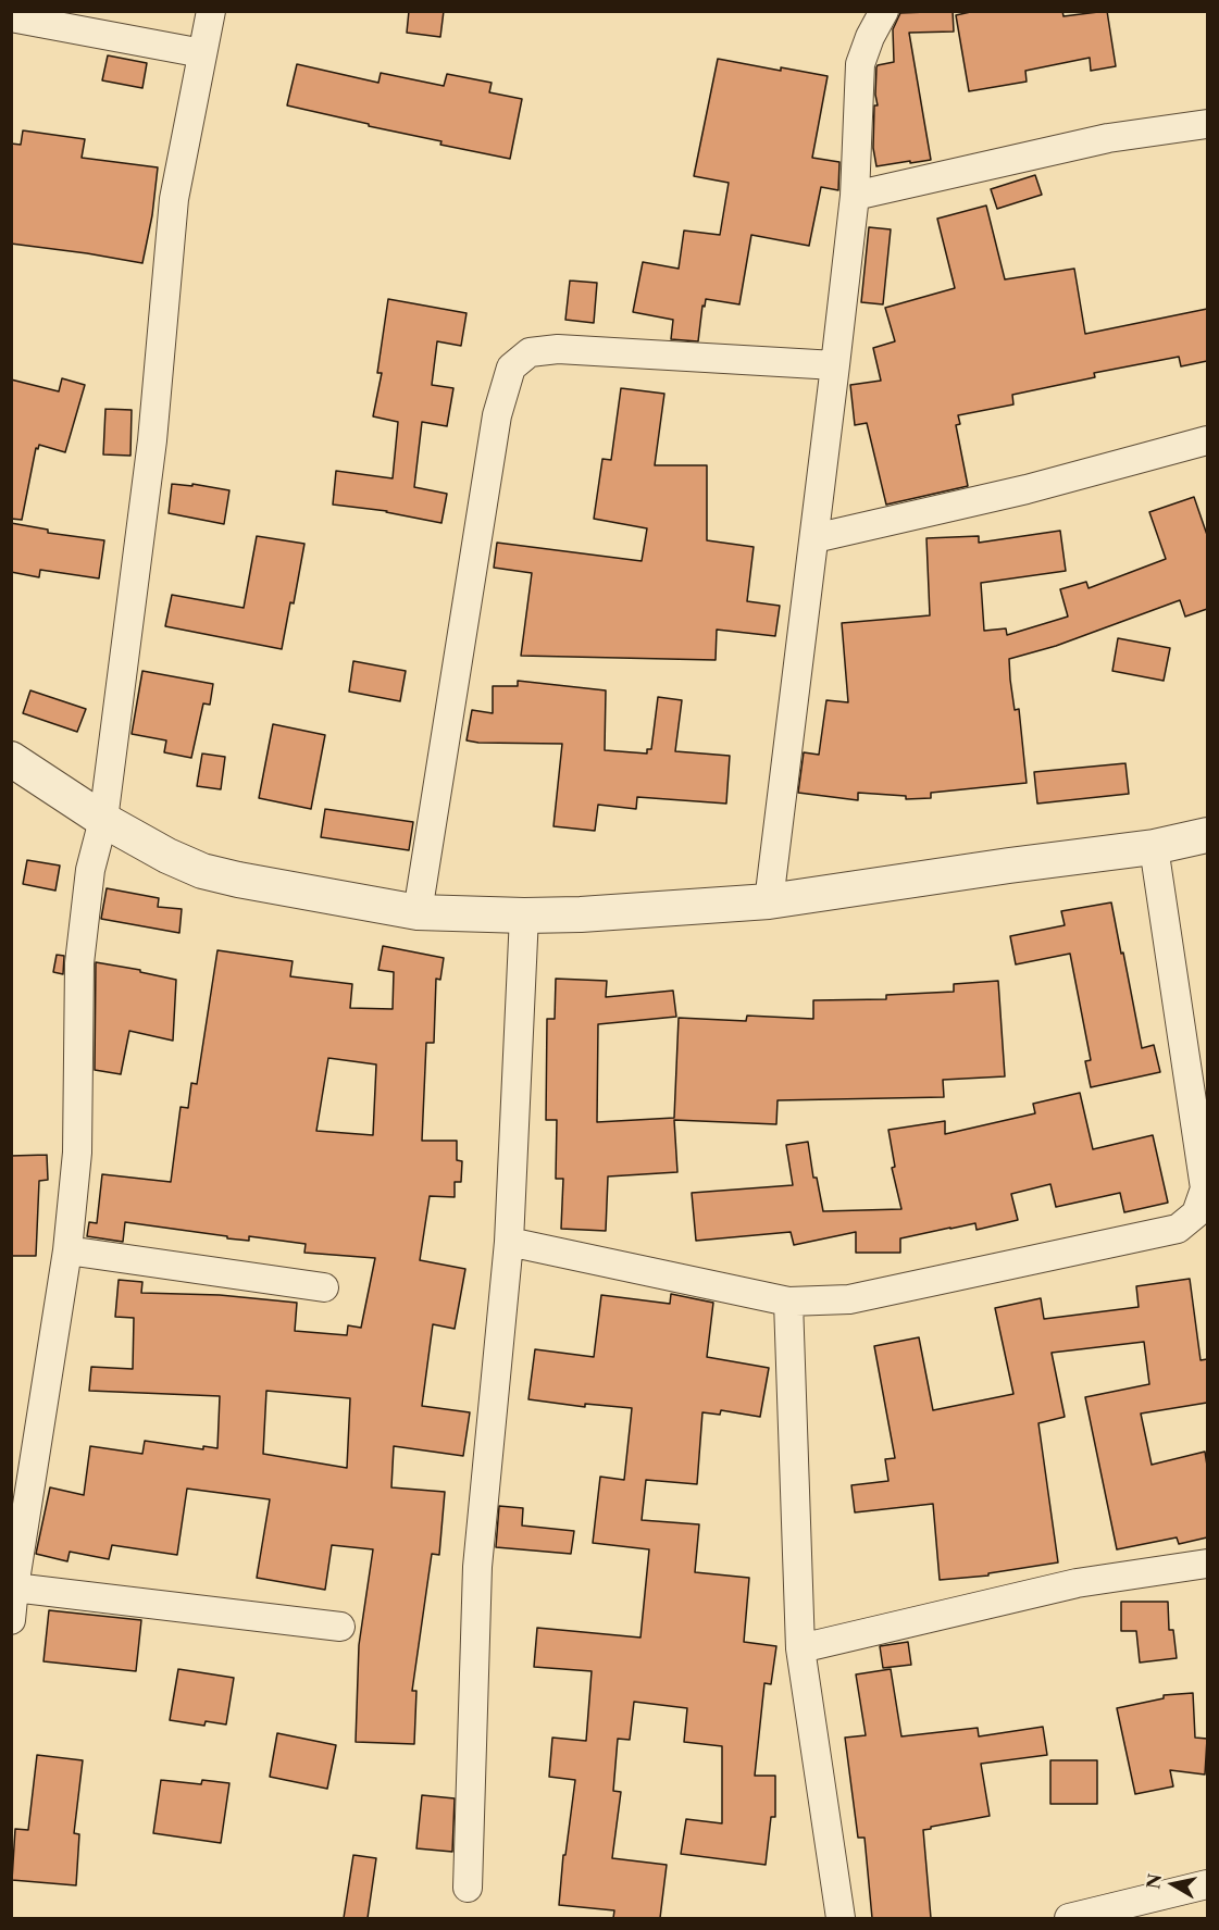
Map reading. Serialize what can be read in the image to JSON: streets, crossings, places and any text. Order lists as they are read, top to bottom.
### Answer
{
  "north": "left"
}
